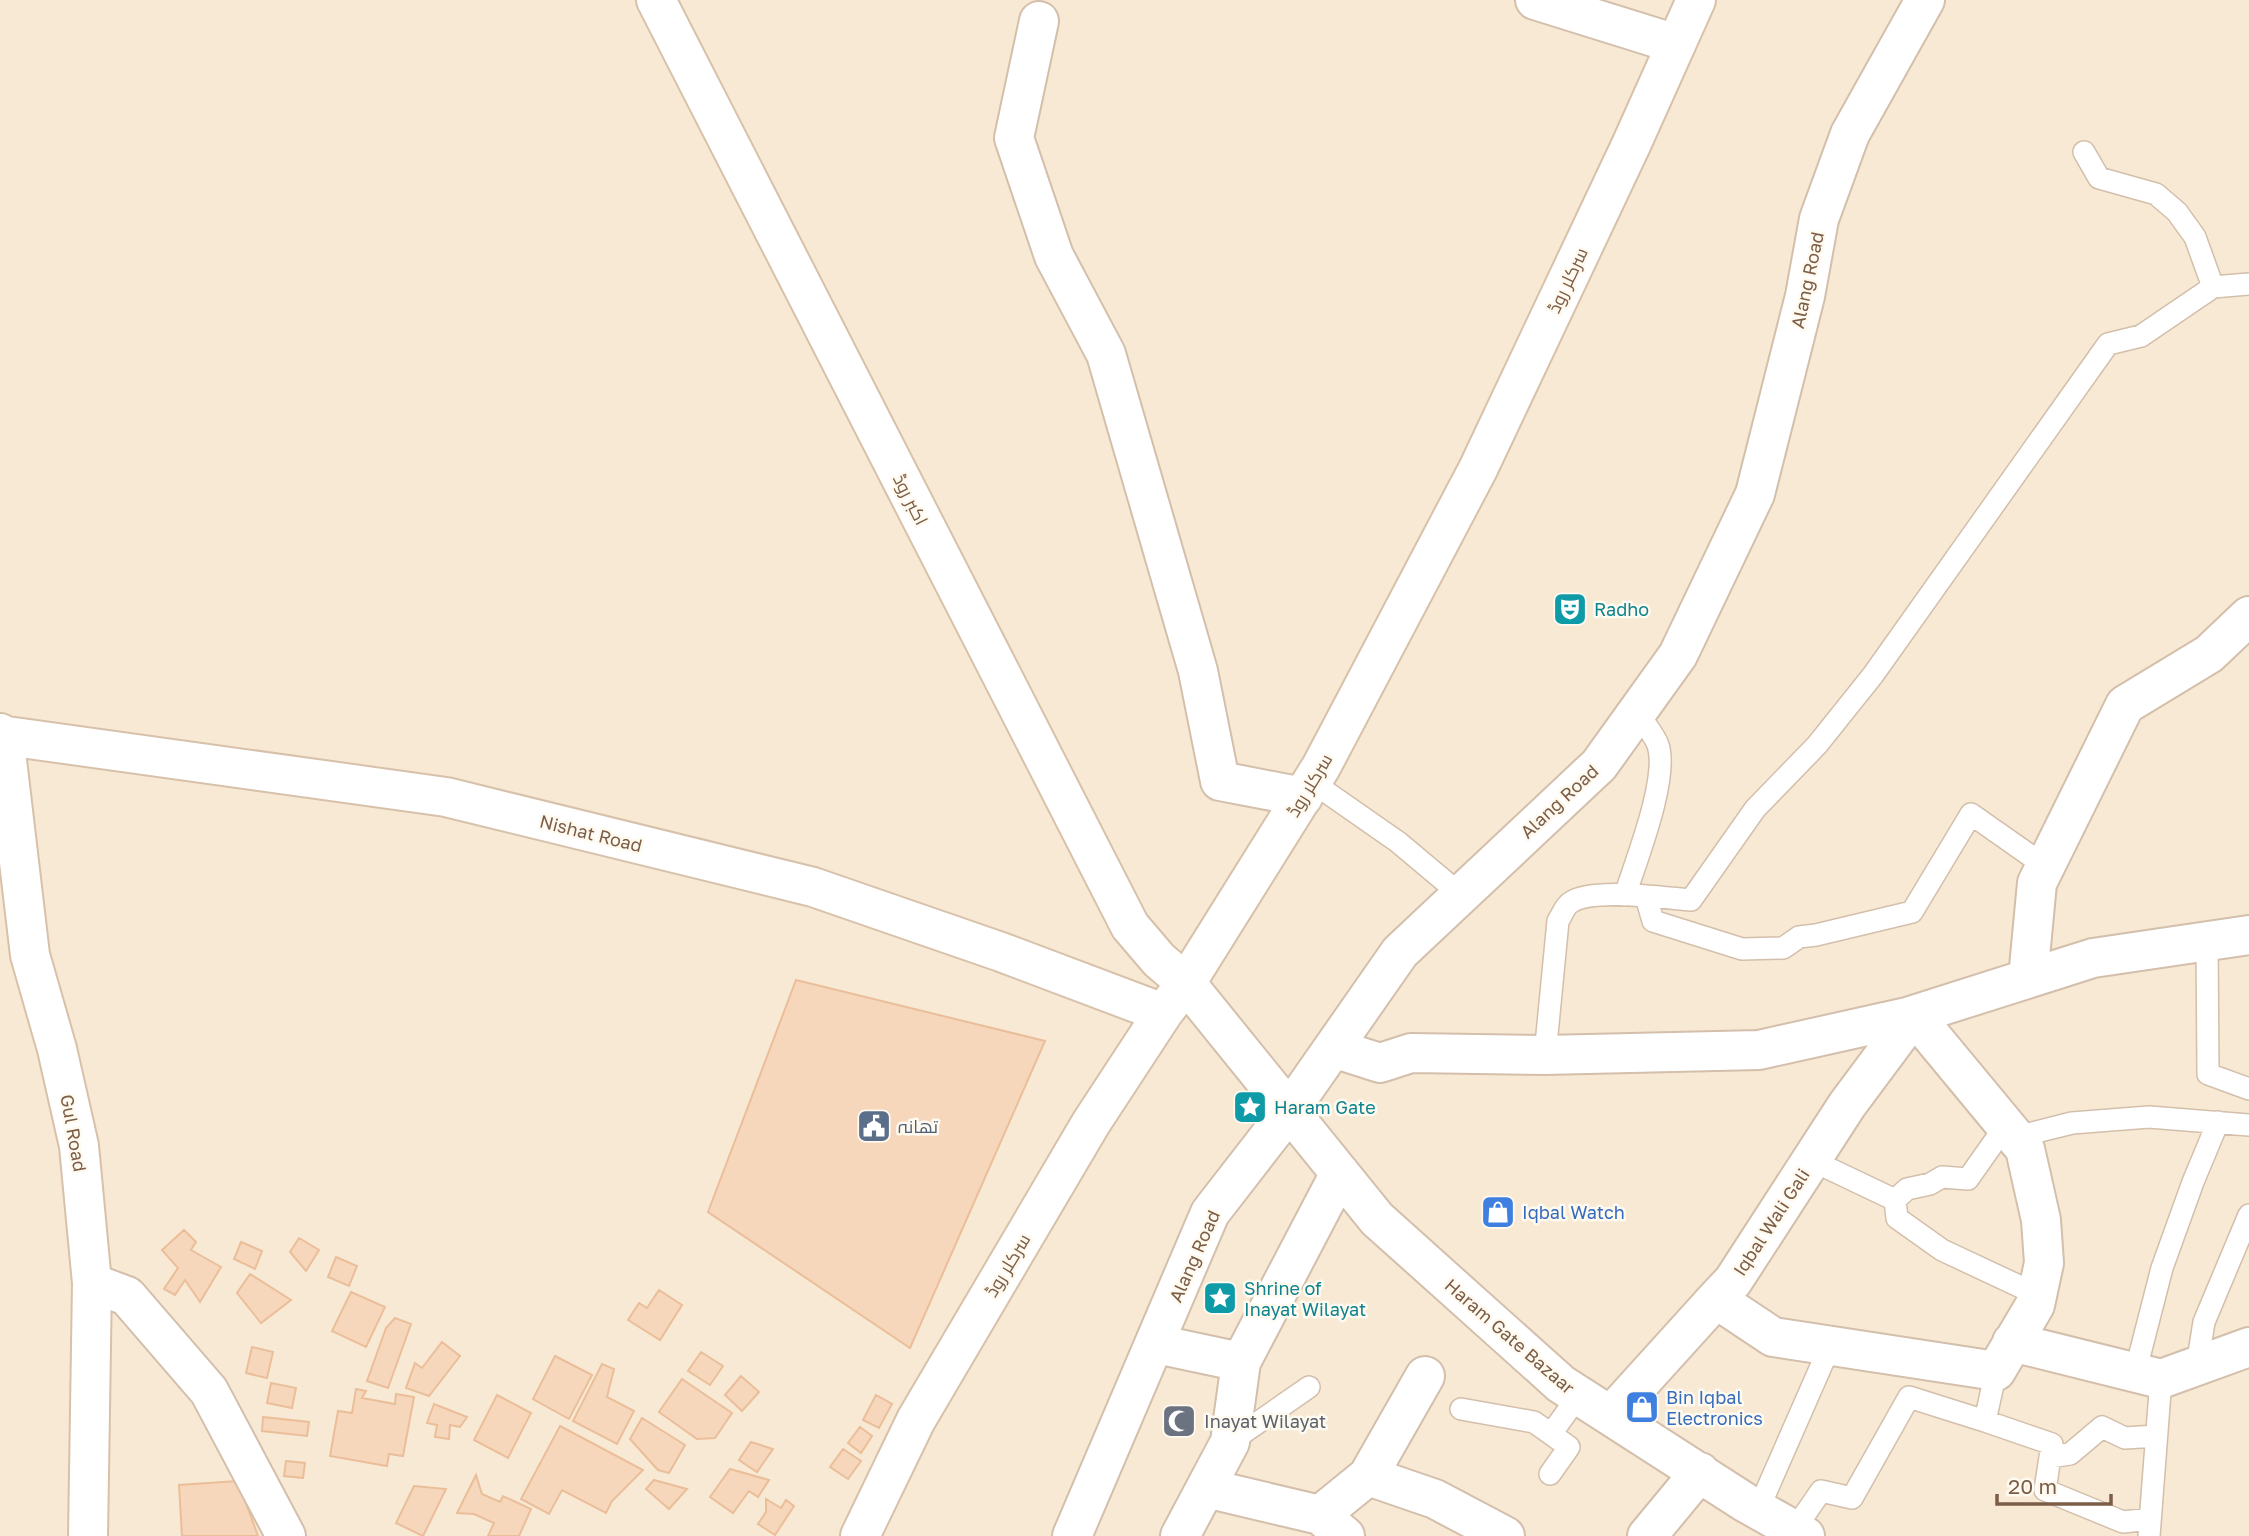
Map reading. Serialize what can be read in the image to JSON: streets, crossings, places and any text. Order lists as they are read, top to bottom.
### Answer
{
  "streets": {
    "street": [
      "سرکلر روڈ",
      "Alang Road",
      "اکبر روڈ",
      "Nishat Road",
      "Gul Road",
      "Iqbal Wali Gali",
      "Haram Gate Bazaar"
    ]
  },
  "crossings": [
    ["سرکلر روڈ", "اکبر روڈ"],
    ["سرکلر روڈ", "Nishat Road"],
    ["Alang Road", "اکبر روڈ"],
    ["Alang Road", "Haram Gate Bazaar"],
    ["اکبر روڈ", "Nishat Road"],
    ["اکبر روڈ", "Haram Gate Bazaar"],
    ["Nishat Road", "Gul Road"],
    ["Iqbal Wali Gali", "Haram Gate Bazaar"]
  ],
  "places": {
    "theatre": ["Radho"],
    "place": ["Haram Gate", "Shrine of Inayat Wilayat"],
    "public building": ["تھانہ"],
    "shop": ["Iqbal Watch", "Bin Iqbal Electronics"],
    "mosque": ["Inayat Wilayat"]
  },
  "scale_bar": "20 m"
}
